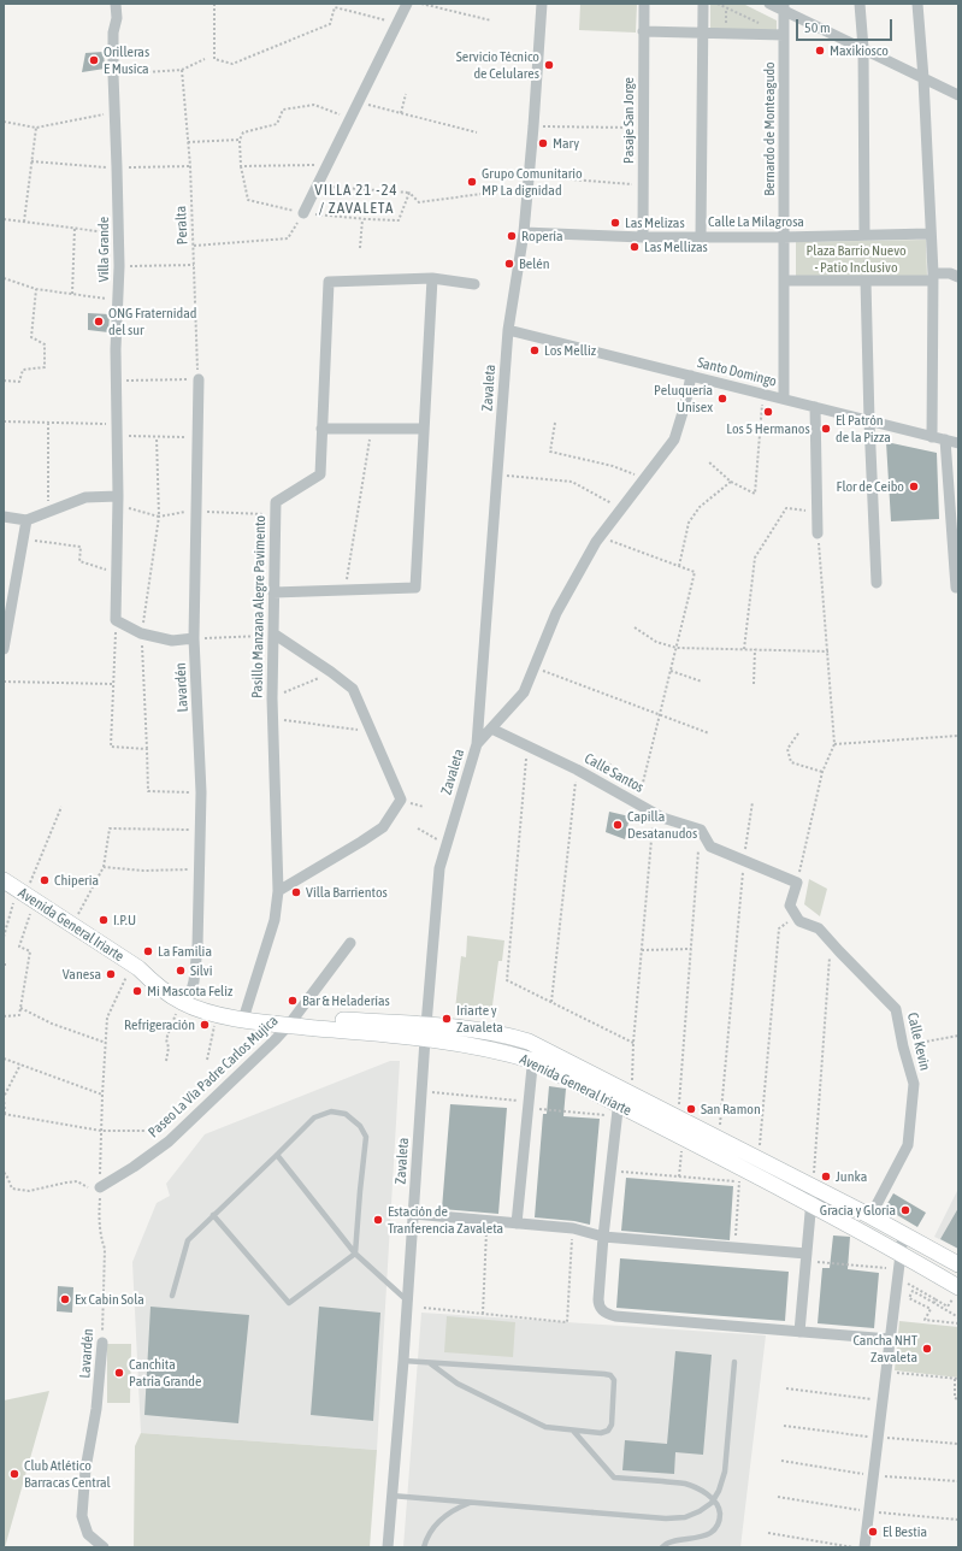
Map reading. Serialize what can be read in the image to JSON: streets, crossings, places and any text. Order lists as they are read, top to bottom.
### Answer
{
  "streets": {
    "main road": ["Avenida General Iriarte"],
    "street": [
      "Pasaje San Jorge",
      "Bernardo de Monteagudo",
      "Calle La Milagrosa",
      "Villa Grande",
      "Santo Domingo",
      "Zavaleta",
      "Pasillo Manzana Alegre Pavimento",
      "Lavardén",
      "Calle Santos",
      "Calle Kevin",
      "Paseo La Vía Padre Carlos Mujica"
    ],
    "path": ["Peralta"]
  },
  "crossings": [
    ["Pasaje San Jorge", "Calle La Milagrosa"],
    ["Bernardo de Monteagudo", "Calle La Milagrosa"],
    ["Bernardo de Monteagudo", "Santo Domingo"],
    ["Calle La Milagrosa", "Zavaleta"],
    ["Peralta", "Lavardén"],
    ["Santo Domingo", "Zavaleta"],
    ["Zavaleta", "Avenida General Iriarte"],
    ["Pasillo Manzana Alegre Pavimento", "Avenida General Iriarte"],
    ["Lavardén", "Avenida General Iriarte"],
    ["Lavardén", "Paseo La Vía Padre Carlos Mujica"],
    ["Avenida General Iriarte", "Calle Kevin"],
    ["Avenida General Iriarte", "Paseo La Vía Padre Carlos Mujica"]
  ],
  "districts": ["VILLA 21 -24 / ZAVALETA"],
  "parks": ["Plaza Barrio Nuevo - Patio Inclusivo"],
  "places": [
    "Maxikiosco",
    "Orilleras E Musica",
    "Servicio Técnico de Celulares",
    "Mary",
    "Grupo Comunitario MP La dignidad",
    "Las Melizas",
    "Ropería",
    "Las Mellizas",
    "Belén",
    "ONG Fraternidad del sur",
    "Los Melliz",
    "Peluquería Unisex",
    "Los 5 Hermanos",
    "El Patrón de la Pizza",
    "Flor de Ceibo",
    "Capilla Desatanudos",
    "Chiperia",
    "Villa Barrientos",
    "I.P.U",
    "La Familia",
    "Silvi",
    "Vanesa",
    "Mi Mascota Feliz",
    "Bar & Heladerías",
    "Iriarte y Zavaleta",
    "Refrigeración",
    "San Ramon",
    "Junka",
    "Gracia y Gloria",
    "Estación de Tranferencia Zavaleta",
    "Ex Cabin Sola",
    "Cancha NHT Zavaleta",
    "Canchita Patria Grande",
    "Club Atlético Barracas Central",
    "El Bestia"
  ],
  "scale_bar": "50 m"
}
